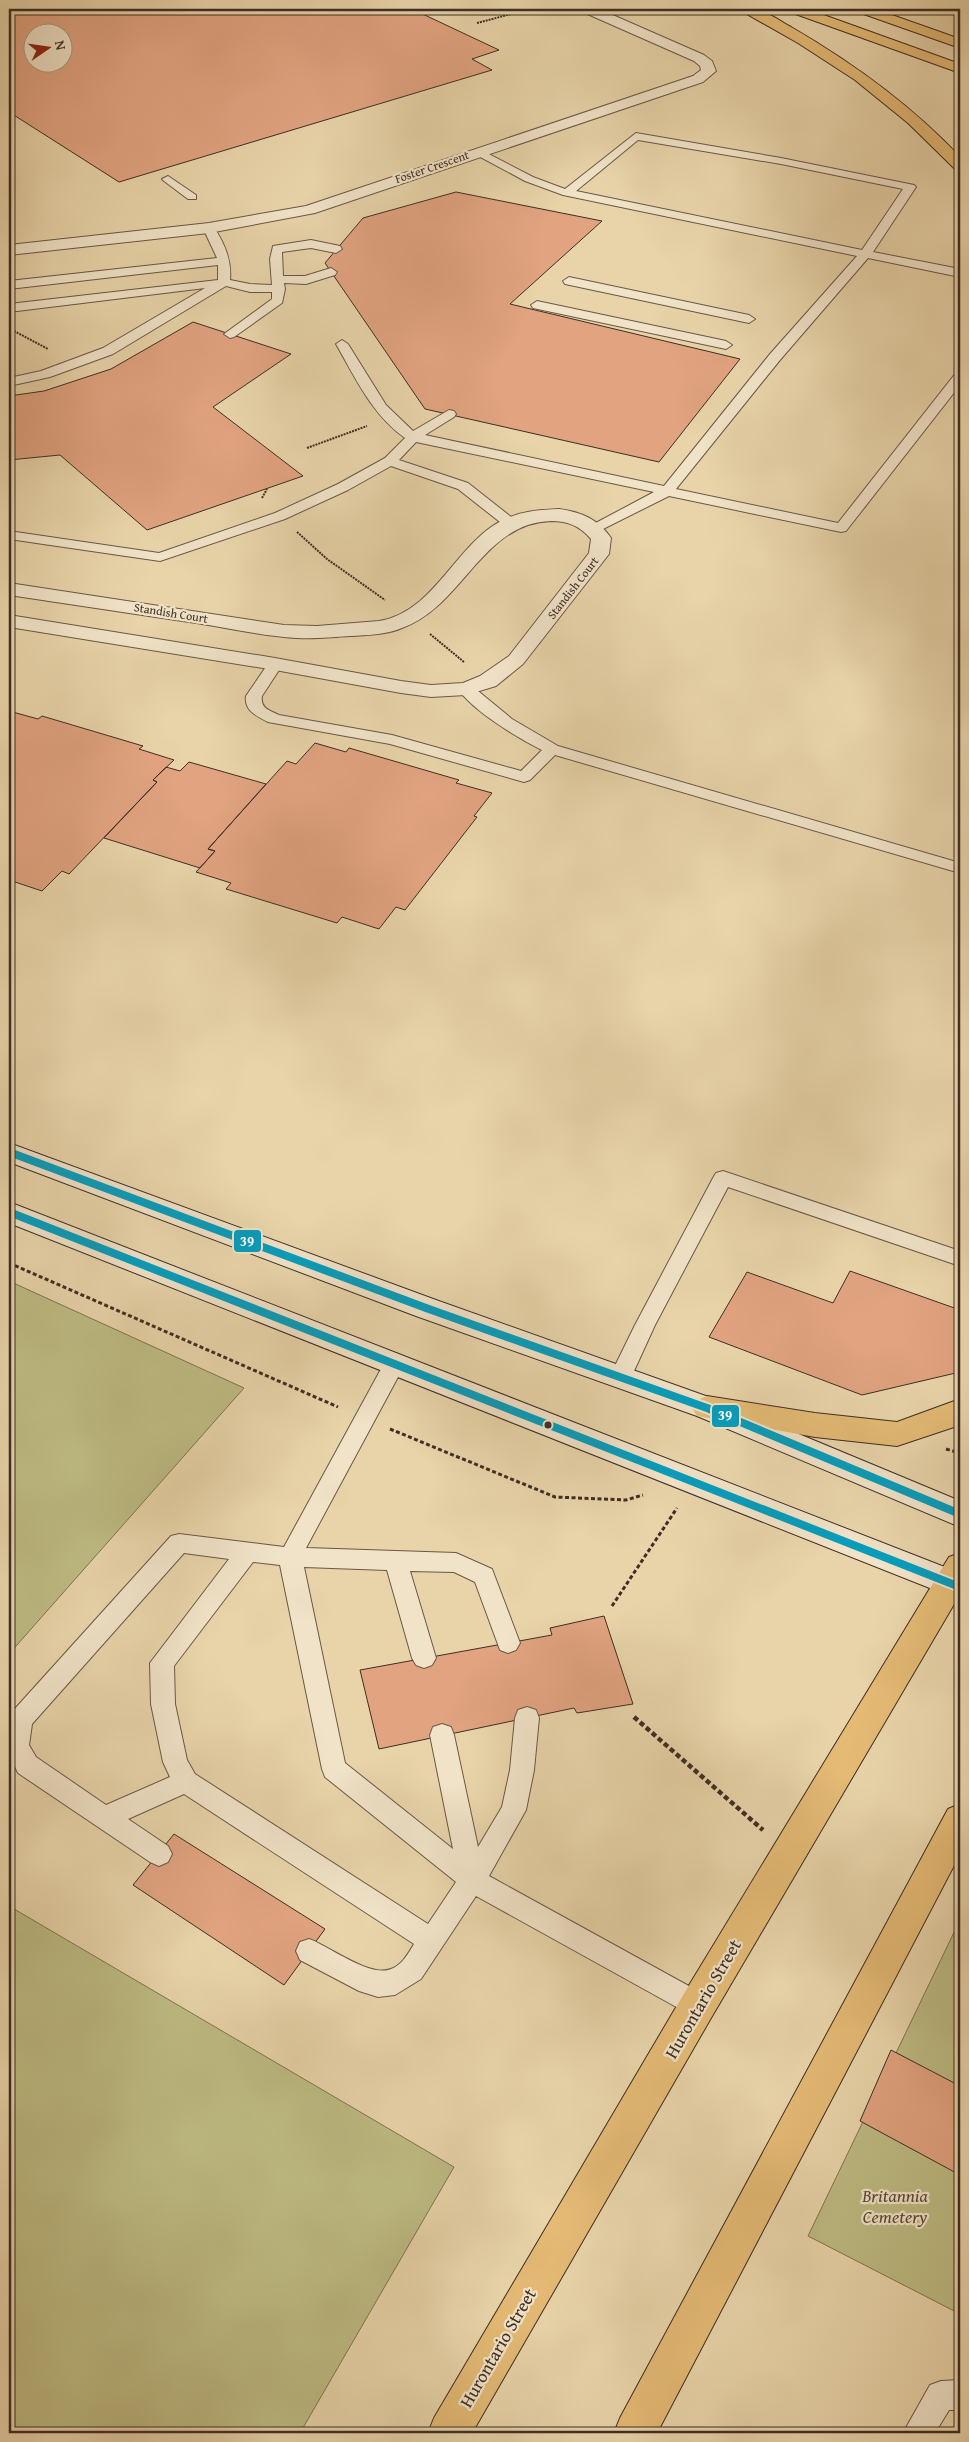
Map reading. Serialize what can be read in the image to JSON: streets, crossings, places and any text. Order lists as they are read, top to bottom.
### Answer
{
  "streets": {
    "main road": ["Hurontario Street"],
    "street": ["Foster Crescent", "Standish Court"]
  },
  "parks": ["Britannia Cemetery"],
  "lines": ["transit line 39"],
  "north": "right"
}
